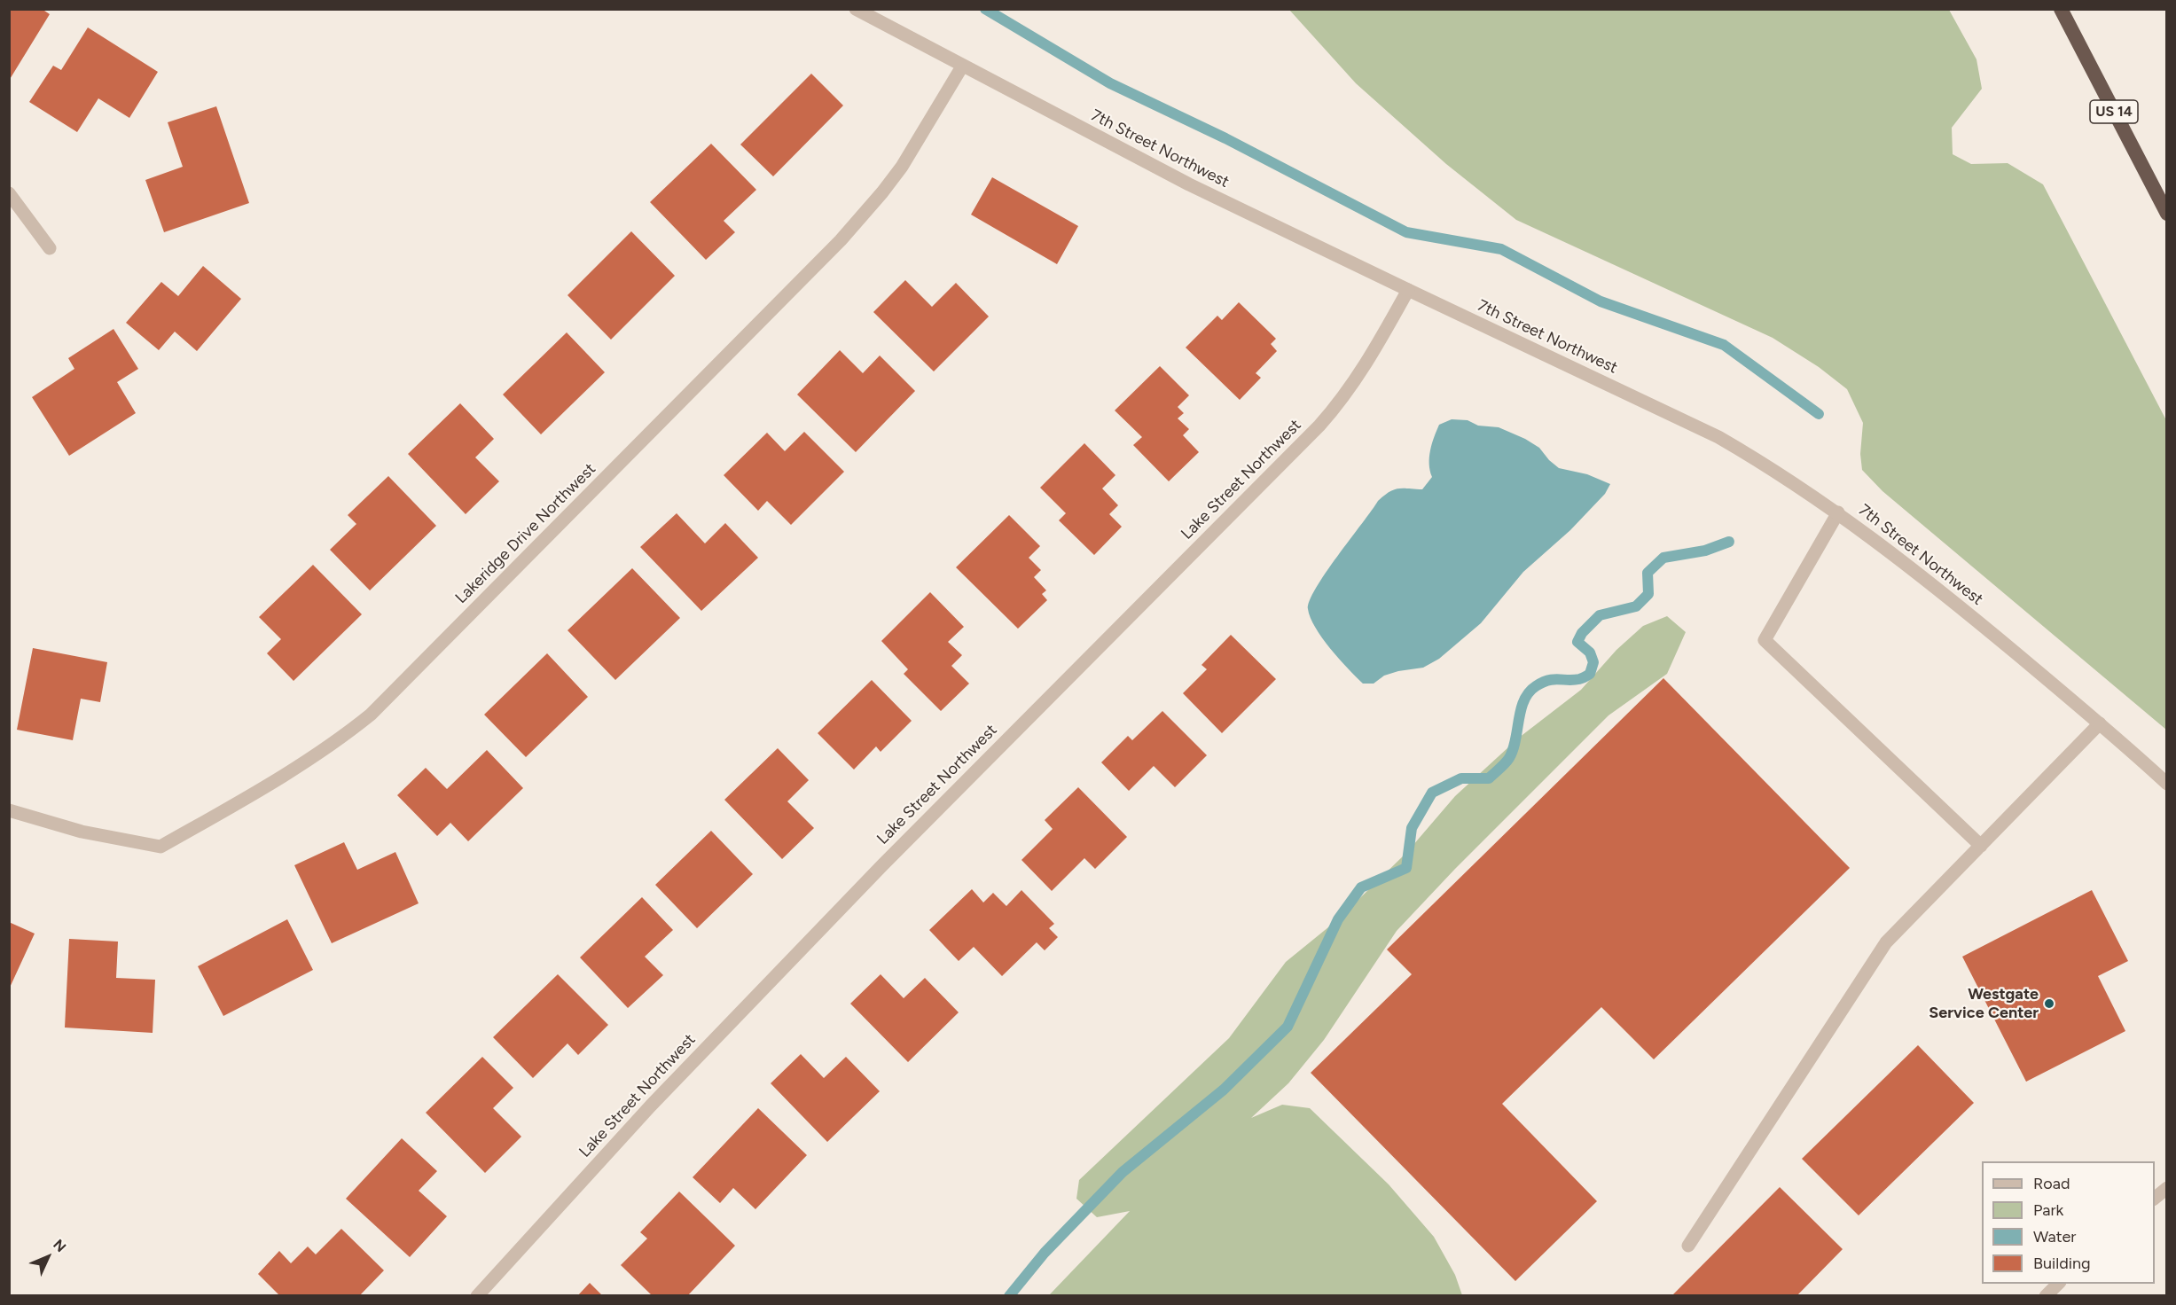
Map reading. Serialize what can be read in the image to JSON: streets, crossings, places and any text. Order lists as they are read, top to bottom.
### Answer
{
  "streets": {
    "highway": ["US 14"],
    "street": ["7th Street Northwest", "Lake Street Northwest", "Lakeridge Drive Northwest"]
  },
  "crossings": [
    ["7th Street Northwest", "Lake Street Northwest"],
    ["7th Street Northwest", "Lakeridge Drive Northwest"]
  ],
  "places": ["Westgate Service Center"],
  "legend": [
    "Road",
    "Park",
    "Water",
    "Building"
  ],
  "north": "top right"
}
